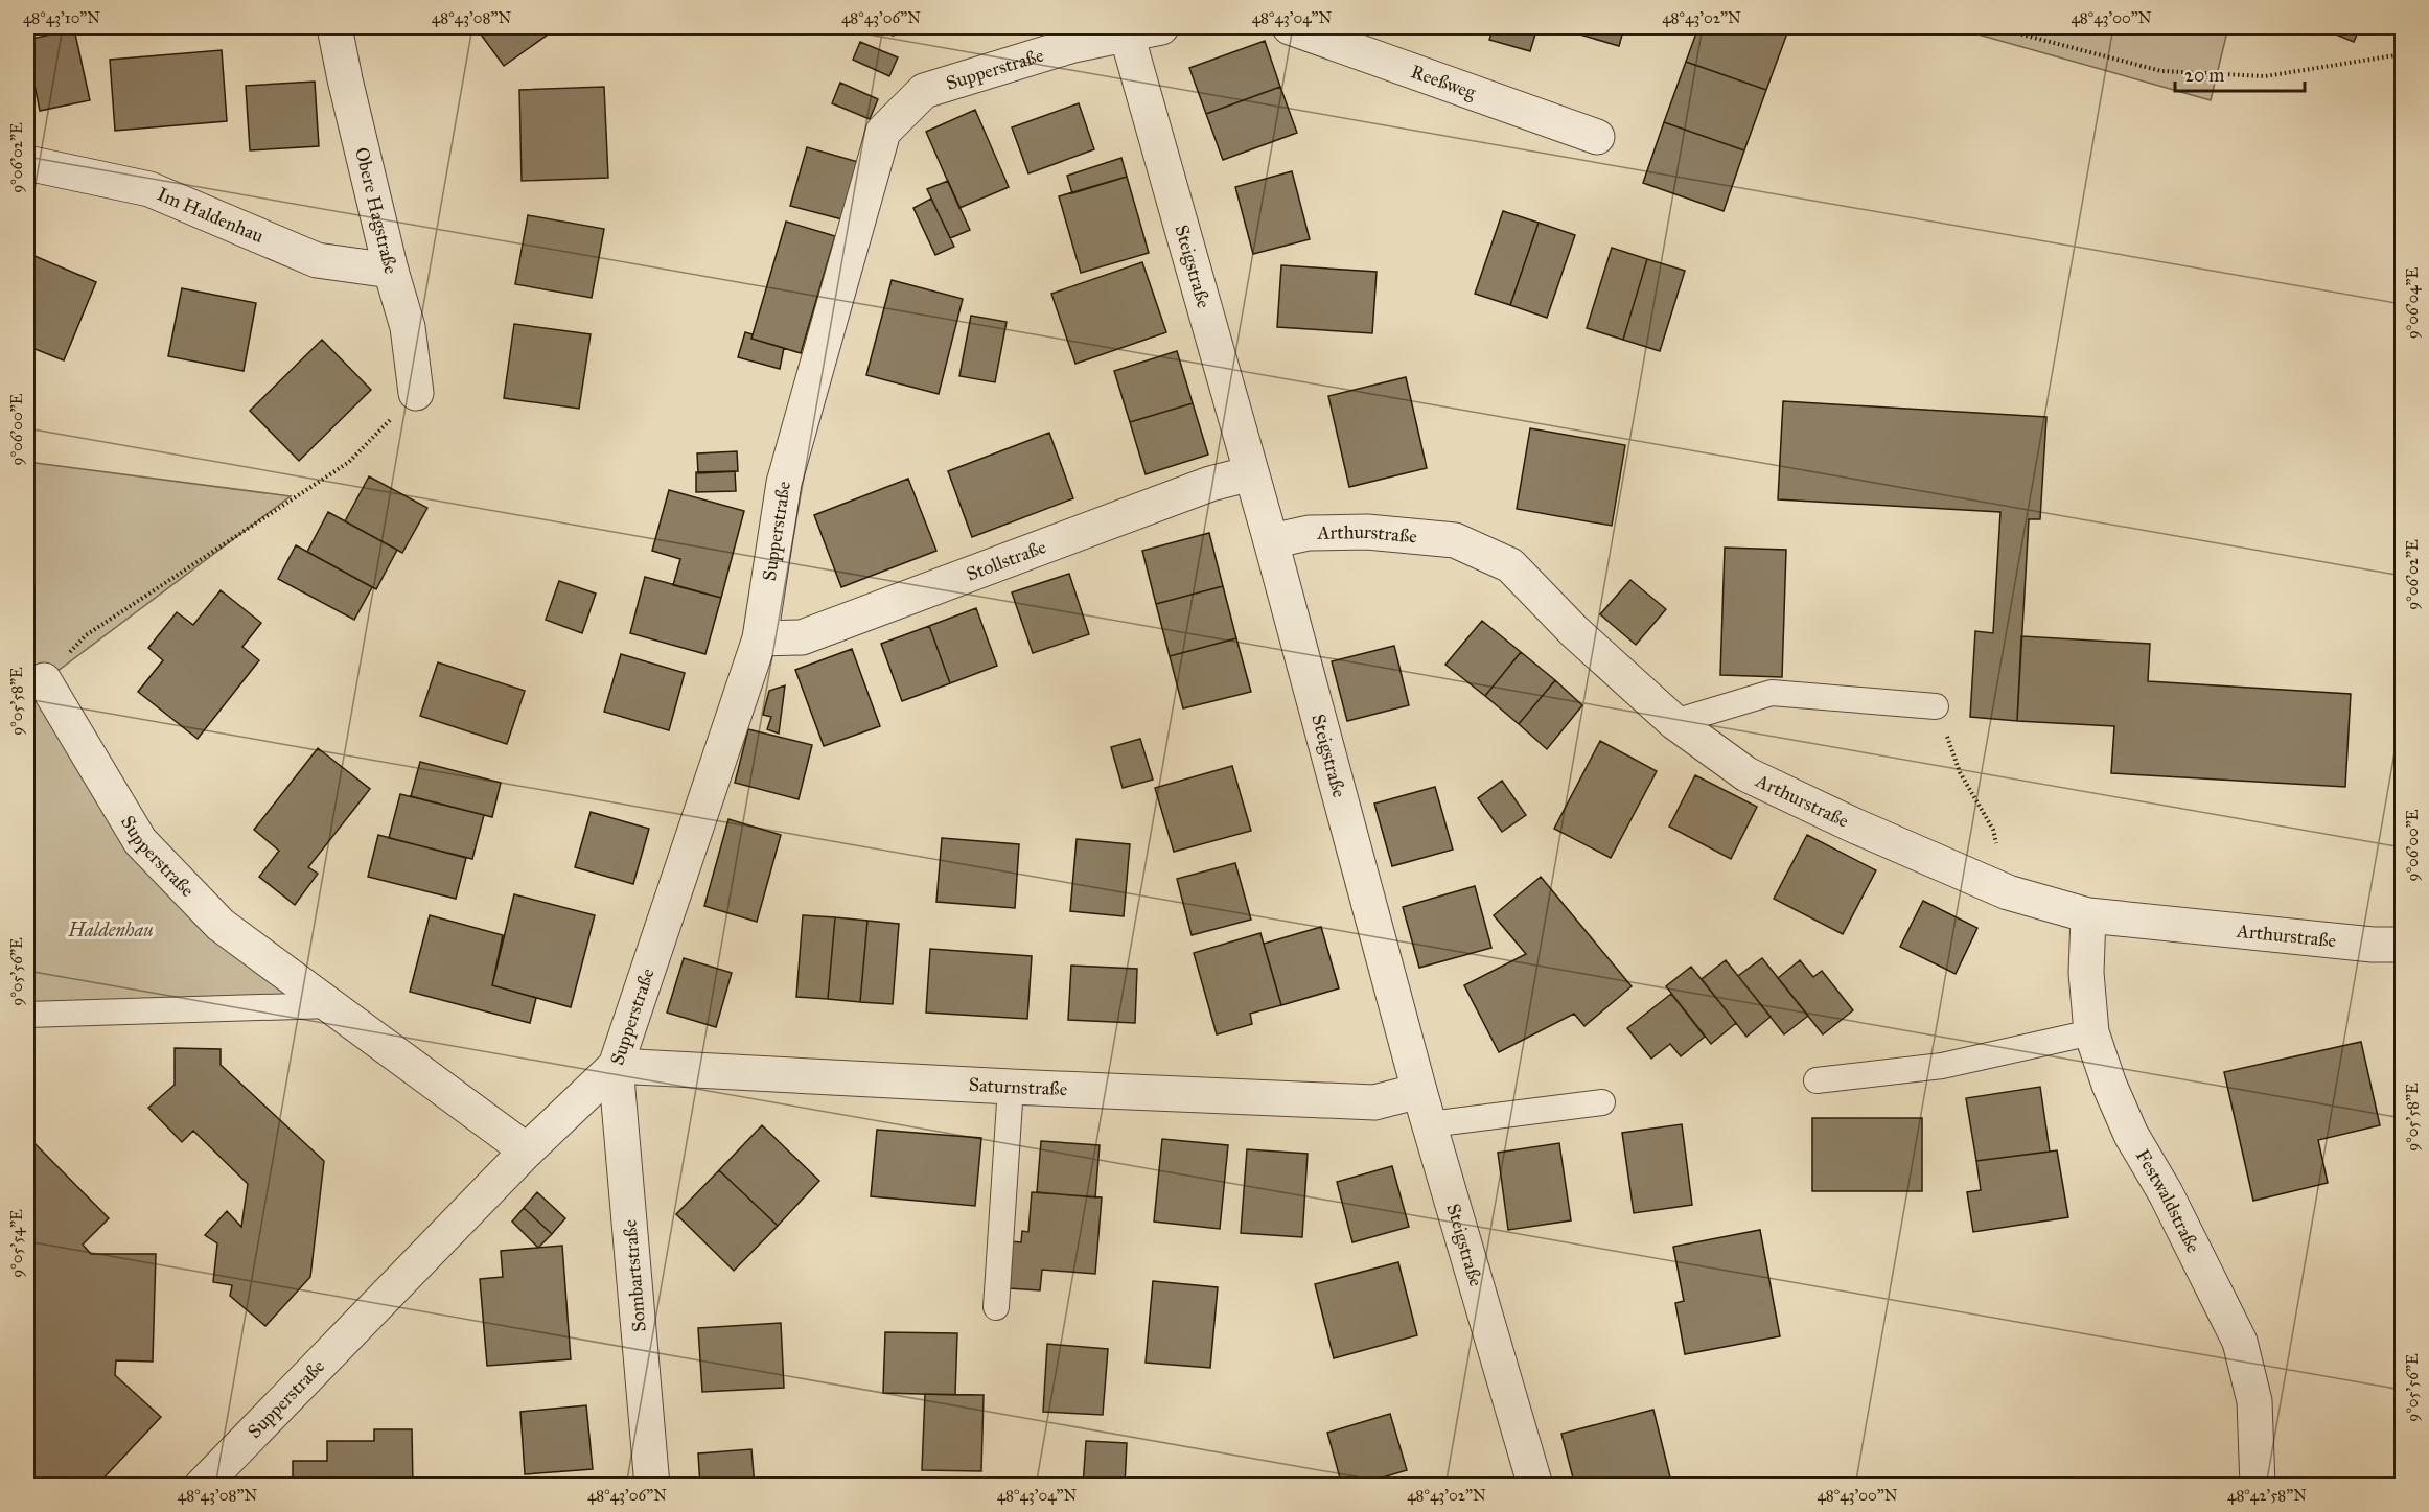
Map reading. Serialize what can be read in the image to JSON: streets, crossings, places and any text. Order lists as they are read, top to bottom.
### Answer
{
  "streets": {
    "street": [
      "Supperstraße",
      "Reeßweg",
      "Obere Hagstraße",
      "Im Haldenhau",
      "Steigstraße",
      "Arthurstraße",
      "Stollstraße",
      "Saturnstraße",
      "Festwaldstraße",
      "Sombartstraße"
    ]
  },
  "crossings": [
    ["Supperstraße", "Steigstraße"],
    ["Supperstraße", "Stollstraße"],
    ["Supperstraße", "Saturnstraße"],
    ["Supperstraße", "Sombartstraße"],
    ["Obere Hagstraße", "Im Haldenhau"],
    ["Steigstraße", "Arthurstraße"],
    ["Steigstraße", "Stollstraße"],
    ["Steigstraße", "Saturnstraße"],
    ["Arthurstraße", "Festwaldstraße"],
    ["Saturnstraße", "Sombartstraße"]
  ],
  "parks": ["Haldenhau"],
  "scale_bar": "20 m",
  "coordinates": [
    "48°43'10\"N",
    "48°43'08\"N",
    "48°43'06\"N",
    "48°43'04\"N",
    "48°43'02\"N",
    "48°43'00\"N",
    "9°06'02\"E",
    "9°06'04\"E",
    "9°06'00\"E",
    "9°05'58\"E",
    "9°05'56\"E",
    "9°05'54\"E",
    "48°42'58\"N"
  ]
}
